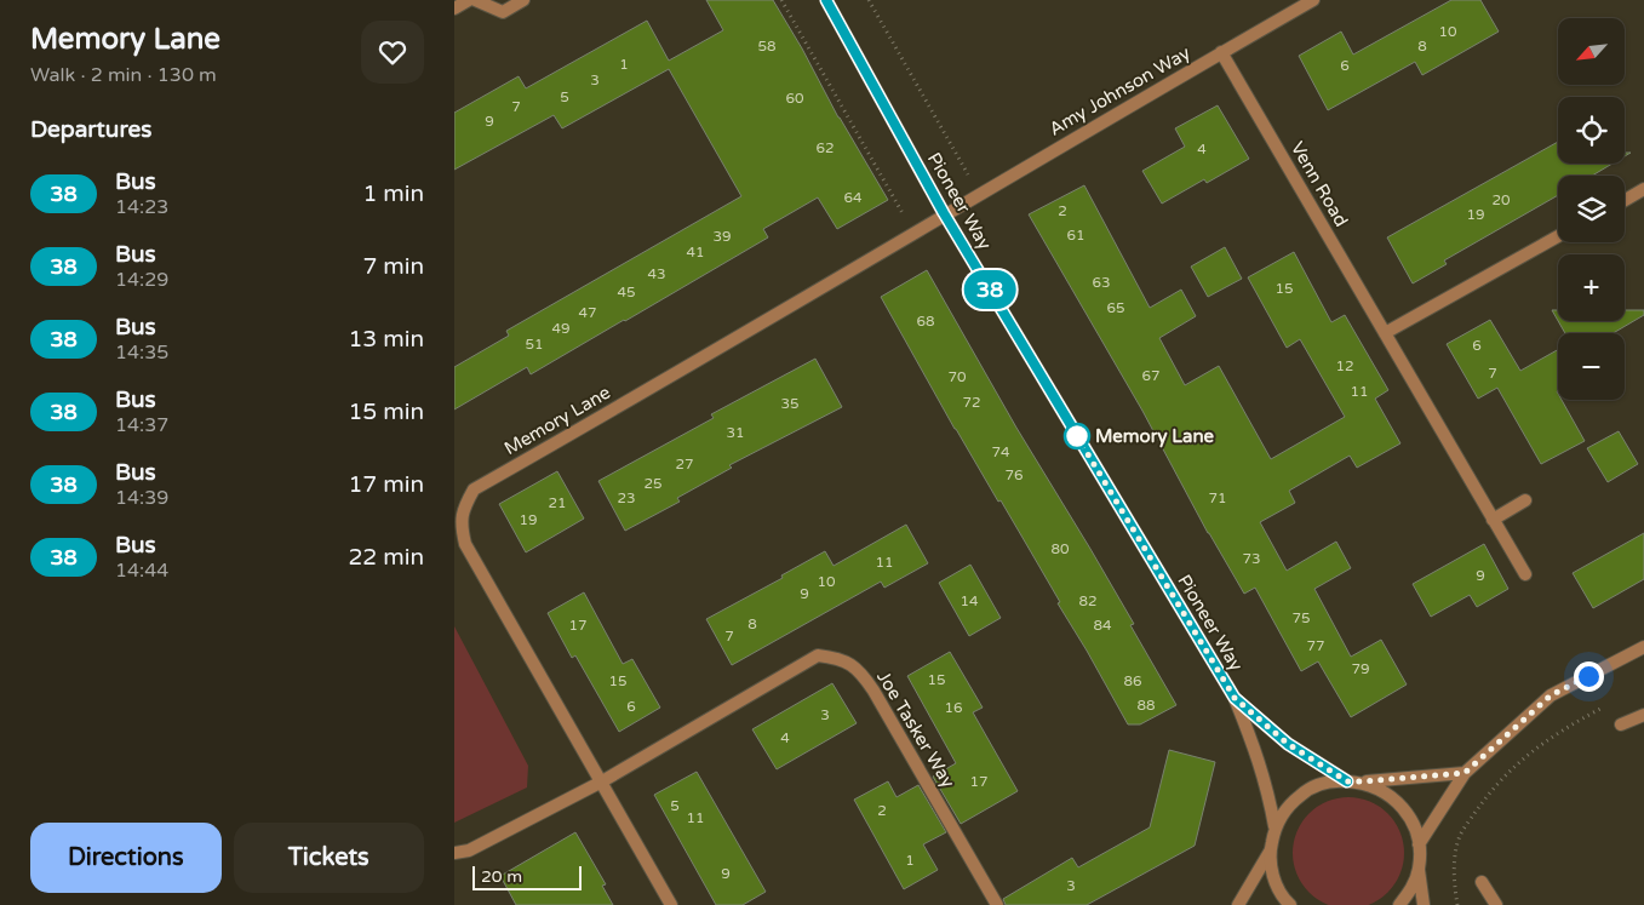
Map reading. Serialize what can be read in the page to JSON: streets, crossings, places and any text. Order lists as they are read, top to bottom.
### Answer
{
  "streets": {
    "street": [
      "Amy Johnson Way",
      "Venn Road",
      "Pioneer Way",
      "Memory Lane",
      "Joe Tasker Way"
    ]
  },
  "crossings": [
    ["Amy Johnson Way", "Venn Road"],
    ["Amy Johnson Way", "Pioneer Way"],
    ["Amy Johnson Way", "Memory Lane"],
    ["Pioneer Way", "Memory Lane"],
    ["Memory Lane", "Joe Tasker Way"]
  ],
  "places": ["Memory Lane"],
  "lines": ["bus line 38"],
  "house_numbers": [
    "10",
    "58",
    "8",
    "1",
    "6",
    "3",
    "5",
    "60",
    "7",
    "9",
    "62",
    "4",
    "64",
    "20",
    "2",
    "19",
    "61",
    "39",
    "41",
    "43",
    "63",
    "15",
    "45",
    "65",
    "47",
    "68",
    "49",
    "51",
    "6",
    "12",
    "7",
    "67",
    "70",
    "11",
    "72",
    "35",
    "31",
    "74",
    "27",
    "76",
    "25",
    "23",
    "71",
    "21",
    "19",
    "80",
    "73",
    "11",
    "9",
    "10",
    "9",
    "14",
    "82",
    "75",
    "8",
    "17",
    "84",
    "7",
    "77",
    "79",
    "15",
    "15",
    "86",
    "88",
    "6",
    "16",
    "3",
    "4",
    "17",
    "5",
    "2",
    "11",
    "1",
    "9",
    "3"
  ],
  "scale_bar": "20 m",
  "north": "bottom left",
  "page": {
    "heading": [
      ["Memory Lane", "Walk · 2 min · 130 m"],
      "Departures"
    ],
    "on_map": "38",
    "map_buttons": ["+", "−"],
    "list": [
      {
        "mark": "38",
        "name": "Bus",
        "note": "14:23",
        "value": "1 min"
      },
      {
        "mark": "38",
        "name": "Bus",
        "note": "14:29",
        "value": "7 min"
      },
      {
        "mark": "38",
        "name": "Bus",
        "note": "14:35",
        "value": "13 min"
      },
      {
        "mark": "38",
        "name": "Bus",
        "note": "14:37",
        "value": "15 min"
      },
      {
        "mark": "38",
        "name": "Bus",
        "note": "14:39",
        "value": "17 min"
      },
      {
        "mark": "38",
        "name": "Bus",
        "note": "14:44",
        "value": "22 min"
      }
    ],
    "buttons": ["Directions", "Tickets"],
    "scale": "20 m"
  }
}
